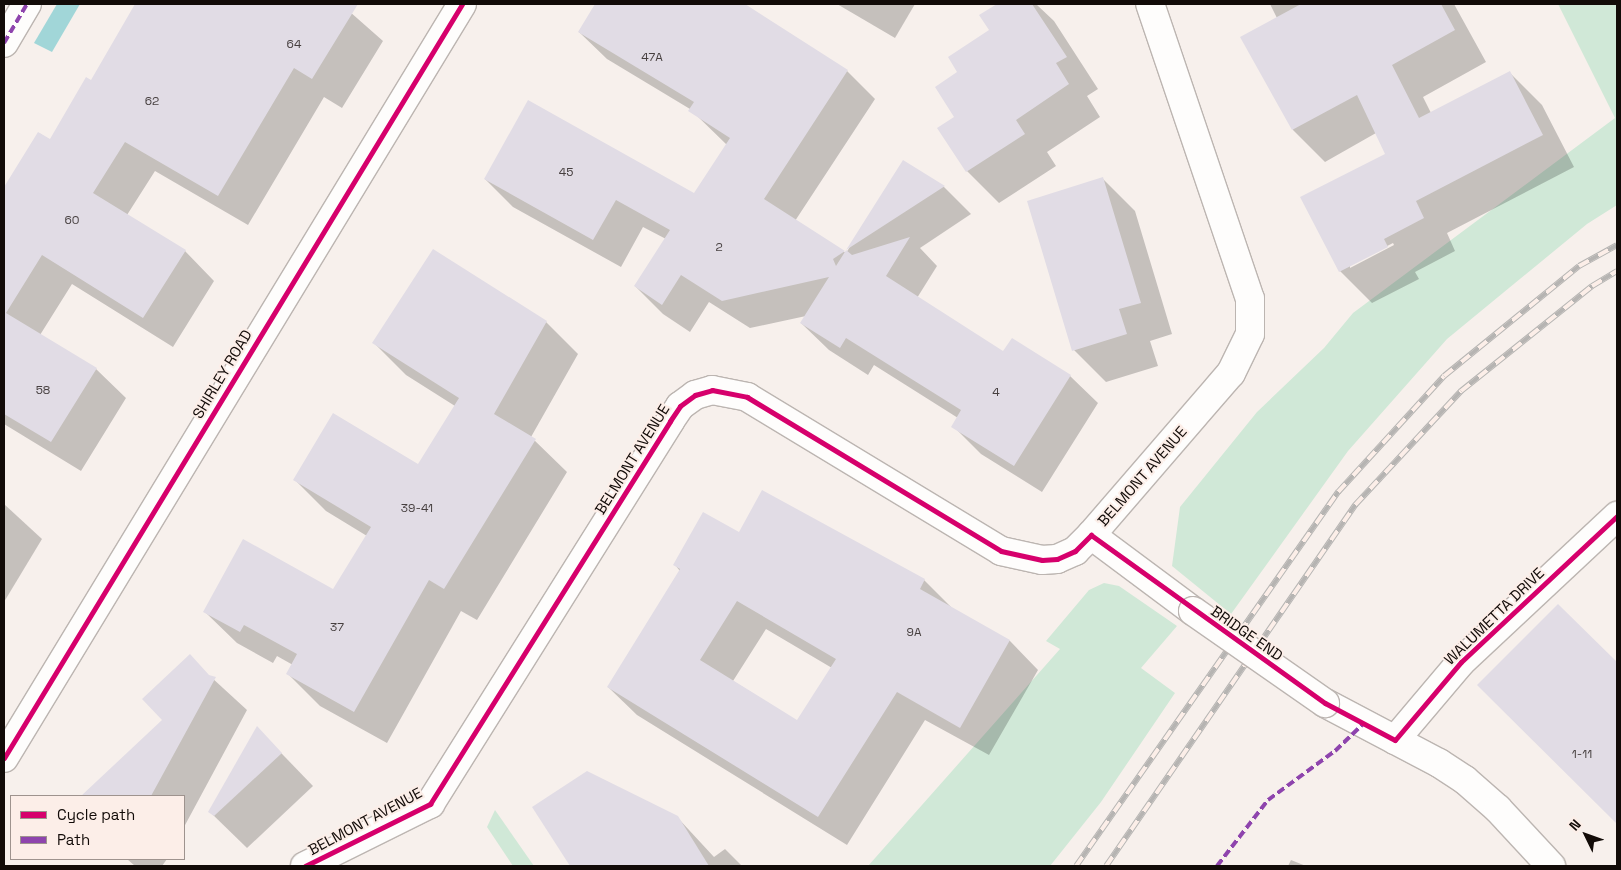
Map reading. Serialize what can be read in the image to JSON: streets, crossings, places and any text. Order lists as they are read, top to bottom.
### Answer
{
  "streets": {
    "street": [
      "SHIRLEY ROAD",
      "BELMONT AVENUE",
      "WALUMETTA DRIVE",
      "BRIDGE END"
    ]
  },
  "crossings": [
    ["BELMONT AVENUE", "BRIDGE END"],
    ["WALUMETTA DRIVE", "BRIDGE END"]
  ],
  "house_numbers": [
    "64",
    "47A",
    "62",
    "45",
    "60",
    "2",
    "58",
    "4",
    "39-41",
    "37",
    "9A",
    "1-11"
  ],
  "legend": ["Cycle path", "Path"],
  "north": "top left"
}
